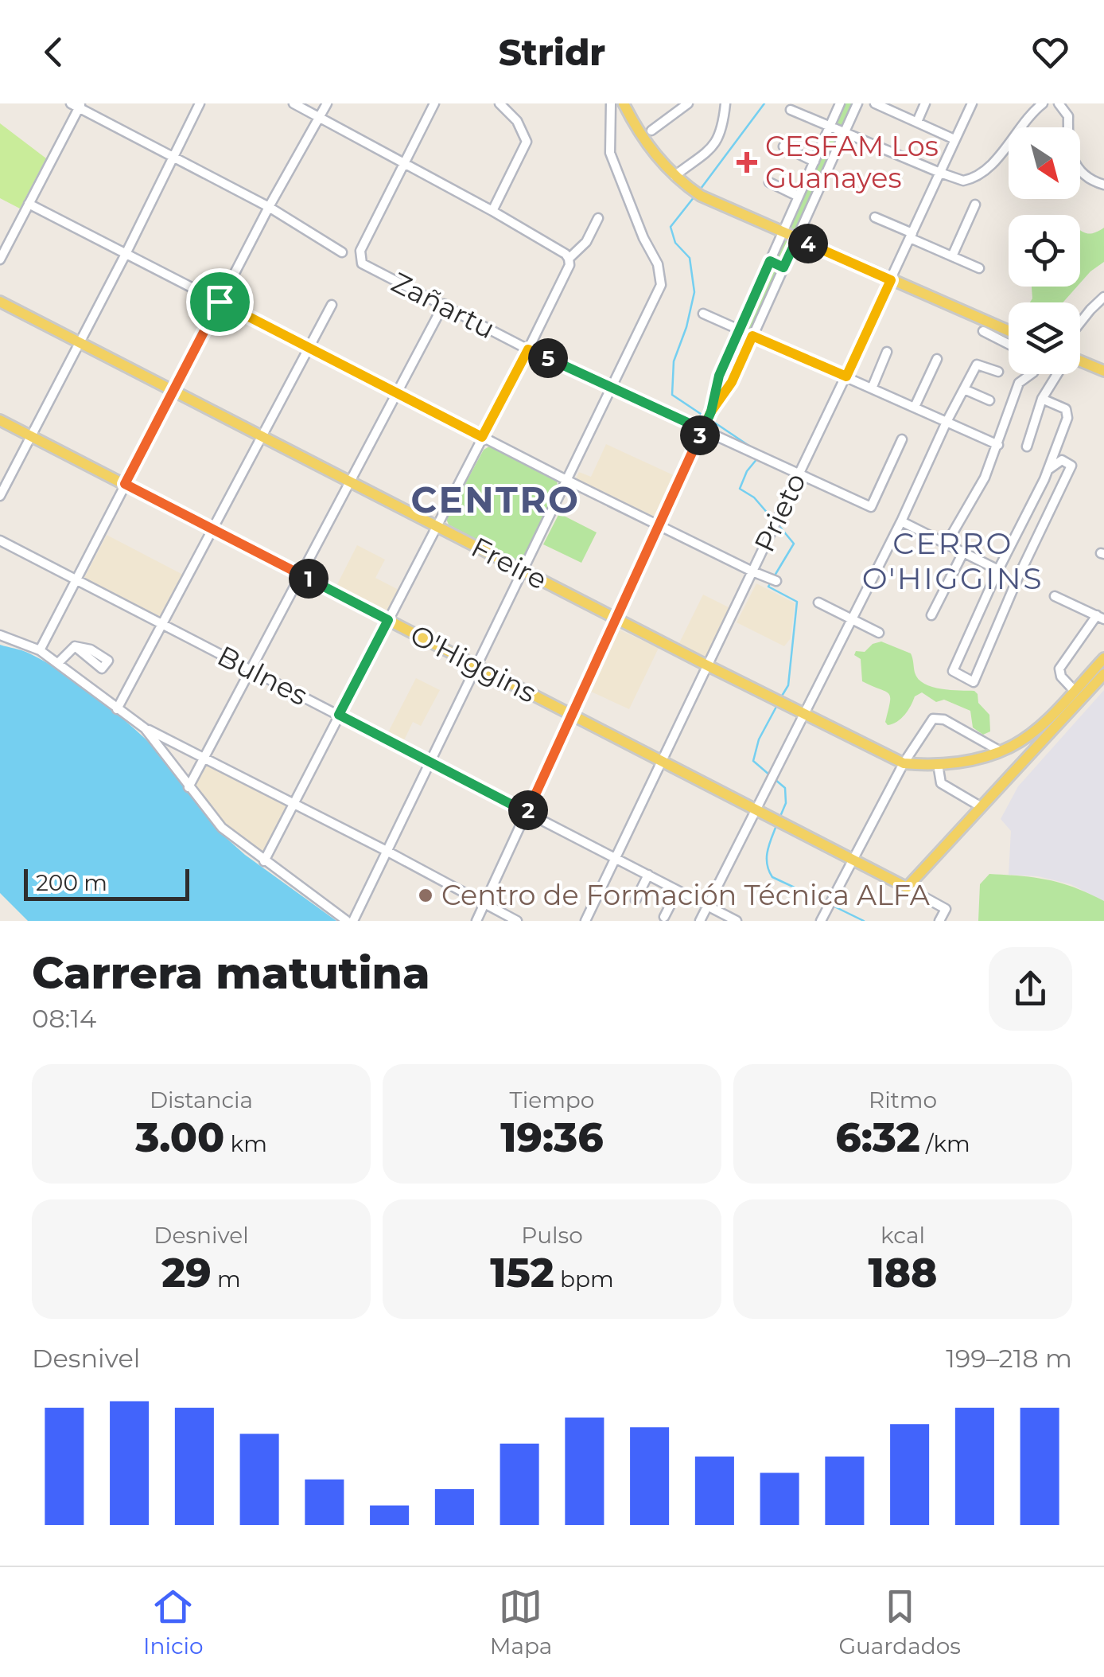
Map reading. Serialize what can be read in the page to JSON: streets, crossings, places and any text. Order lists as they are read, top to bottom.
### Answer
{
  "streets": {
    "main road": ["Freire", "O'Higgins"],
    "street": ["Zañartu", "Prieto", "Bulnes"]
  },
  "crossings": [
    ["Zañartu", "Prieto"],
    ["Prieto", "Freire"],
    ["Prieto", "O'Higgins"],
    ["Prieto", "Bulnes"]
  ],
  "districts": ["CENTRO", "CERRO O'HIGGINS"],
  "places": {
    "health": ["CESFAM Los Guanayes"],
    "other": ["Centro de Formación Técnica ALFA"]
  },
  "scale_bar": "200 m",
  "north": "bottom right",
  "page": {
    "header": "Stridr",
    "pins": [
      "4",
      "5",
      "3",
      "1",
      "2"
    ],
    "scale": "200 m",
    "heading": ["Carrera matutina", "08:14"],
    "stats": [
      ["Distancia", "3.00 km"],
      ["Tiempo", "19:36"],
      ["Ritmo", "6:32 /km"],
      ["Desnivel", "29 m"],
      ["Pulso", "152 bpm"],
      ["kcal", "188"]
    ],
    "chart": ["Desnivel", "199–218 m"],
    "tabs": ["Inicio", "Mapa", "Guardados"]
  }
}
